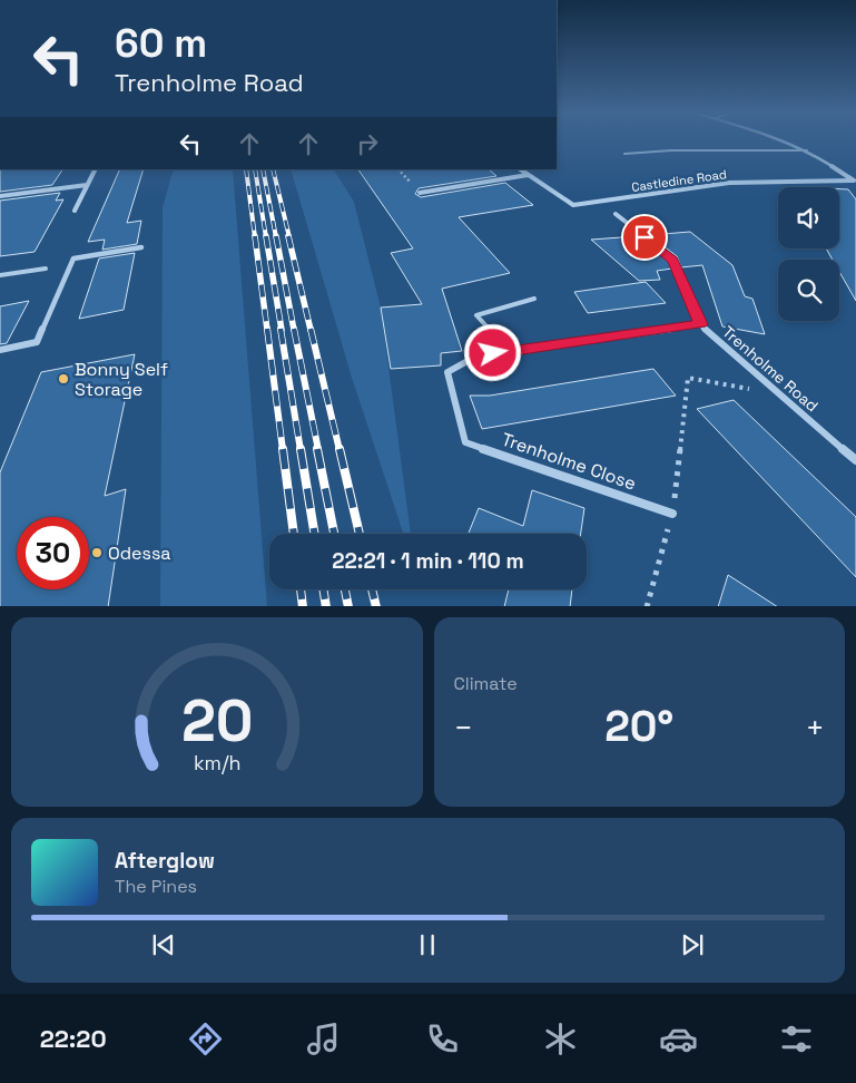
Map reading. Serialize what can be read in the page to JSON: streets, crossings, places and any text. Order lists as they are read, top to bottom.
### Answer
{
  "streets": {
    "street": ["Castledine Road", "Trenholme Road", "Trenholme Close"]
  },
  "places": ["Bonny Self Storage", "Odessa"],
  "page": {
    "turn": ["60 m", "Trenholme Road"],
    "limit": "30",
    "trip": "22:21 · 1 min · 110 m",
    "tile": "Climate",
    "heat": ["−", "20°", "+"],
    "song": ["Afterglow", "The Pines"],
    "tabs": "22:20",
    "gauge": ["20", "km/h"]
  }
}
